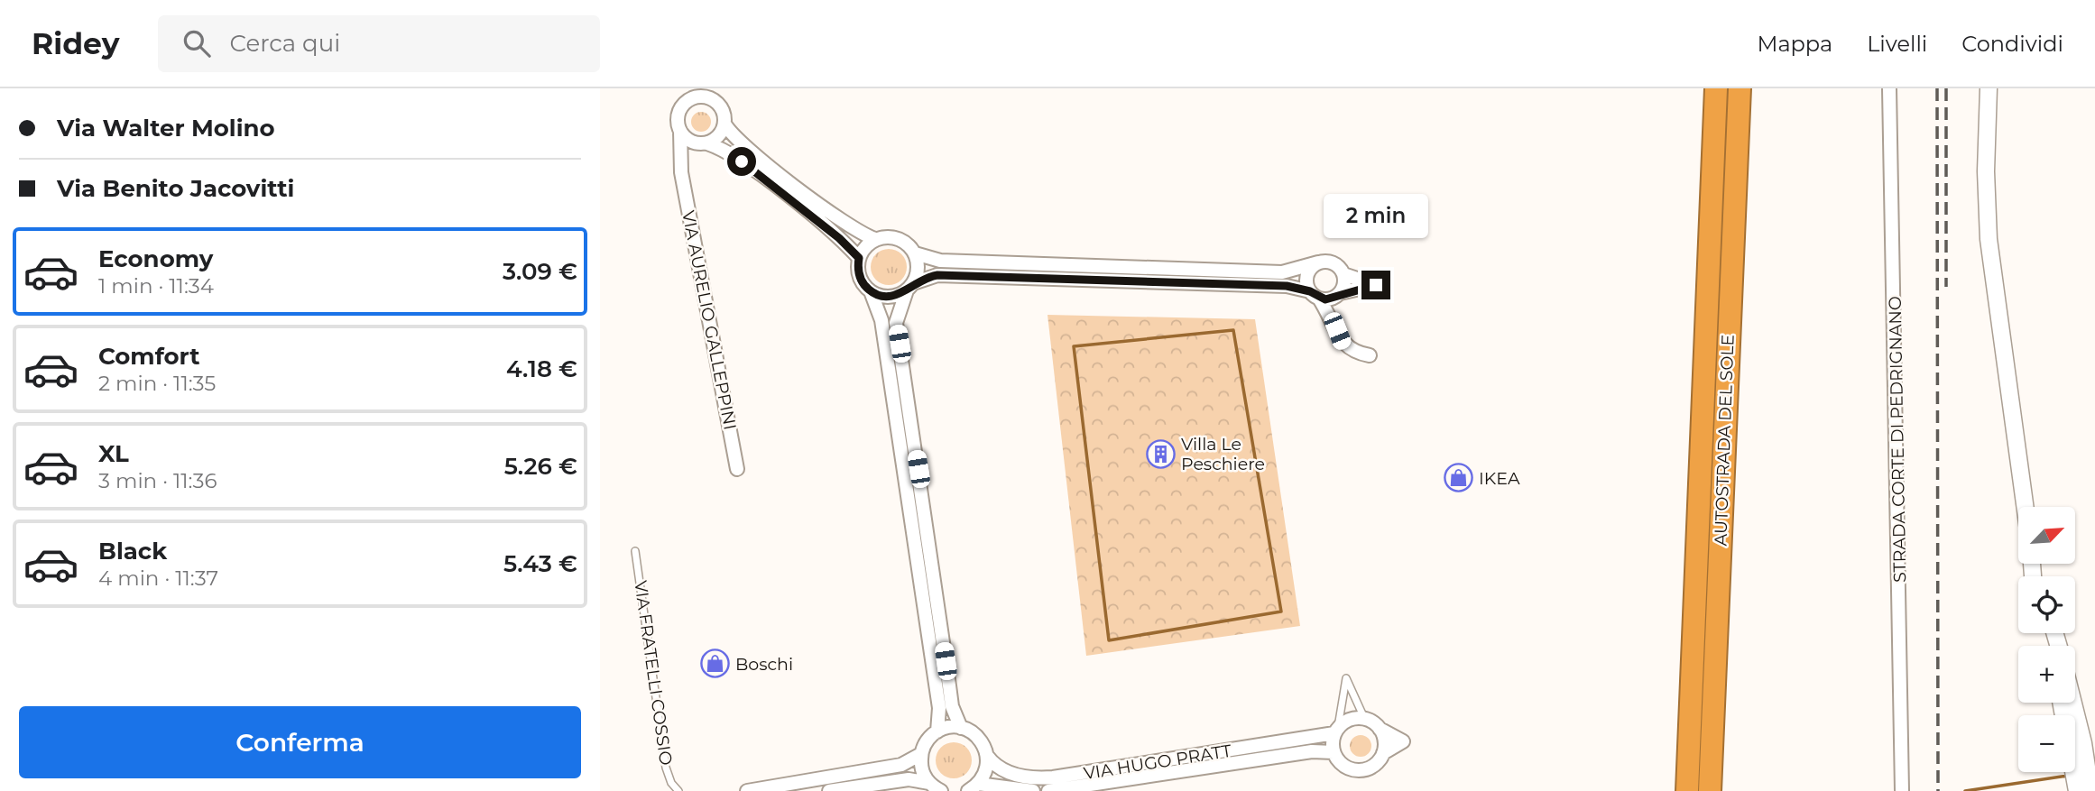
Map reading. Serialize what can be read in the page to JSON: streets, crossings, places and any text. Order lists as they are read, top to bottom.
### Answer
{
  "streets": {
    "highway": ["AUTOSTRADA DEL SOLE"],
    "street": ["VIA AURELIO GALLEPPINI", "STRADA CORTE DI PEDRIGNANO", "VIA HUGO PRATT"],
    "lane": ["VIA FRATELLI COSSIO"]
  },
  "places": {
    "building": ["Villa Le Peschiere"],
    "shop": ["IKEA", "Boschi"]
  },
  "north": "top right",
  "page": {
    "header": "Ridey",
    "search": "Cerca qui",
    "nav": ["Mappa", "Livelli", "Condividi"],
    "banner": ["Via Walter Molino", "Via Benito Jacovitti"],
    "bubble": "2 min",
    "list": [
      {
        "name": "Economy",
        "note": "1 min · 11:34",
        "value": "3.09 €"
      },
      {
        "name": "Comfort",
        "note": "2 min · 11:35",
        "value": "4.18 €"
      },
      {
        "name": "XL",
        "note": "3 min · 11:36",
        "value": "5.26 €"
      },
      {
        "name": "Black",
        "note": "4 min · 11:37",
        "value": "5.43 €"
      }
    ],
    "map_buttons": ["+", "−"],
    "buttons": "Conferma"
  }
}
